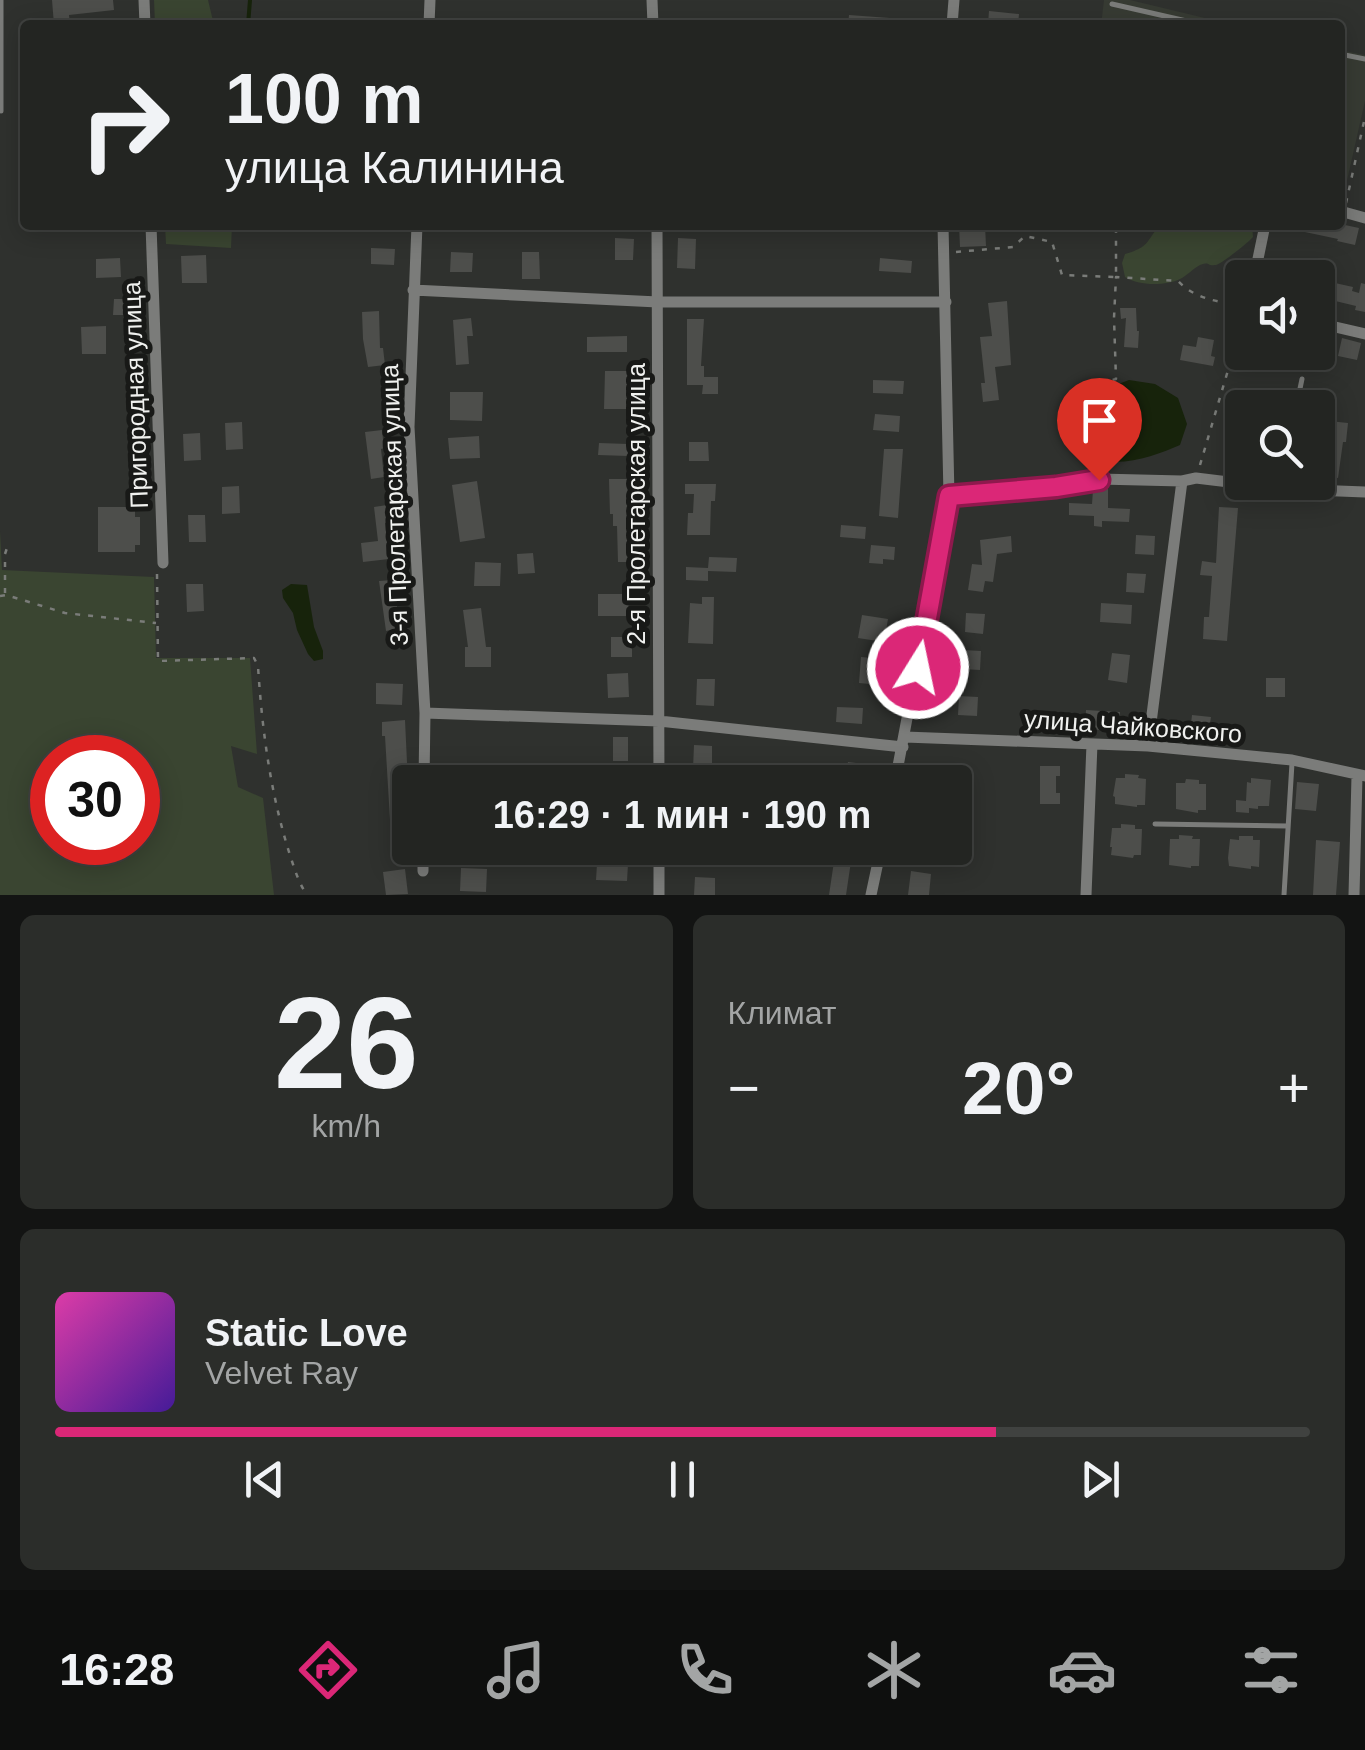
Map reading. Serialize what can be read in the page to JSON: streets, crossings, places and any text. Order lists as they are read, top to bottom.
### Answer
{
  "streets": {
    "street": [
      "Пригородная улица",
      "2-я Пролетарская улица",
      "3-я Пролетарская улица",
      "улица Чайковского"
    ]
  },
  "crossings": [
    ["2-я Пролетарская улица", "улица Чайковского"],
    ["3-я Пролетарская улица", "улица Чайковского"]
  ],
  "page": {
    "turn": ["100 m", "улица Калинина"],
    "limit": "30",
    "trip": "16:29 · 1 мин · 190 m",
    "tile": [
      ["26", "km/h"],
      "Климат"
    ],
    "heat": ["−", "20°", "+"],
    "song": ["Static Love", "Velvet Ray"],
    "tabs": "16:28"
  }
}
